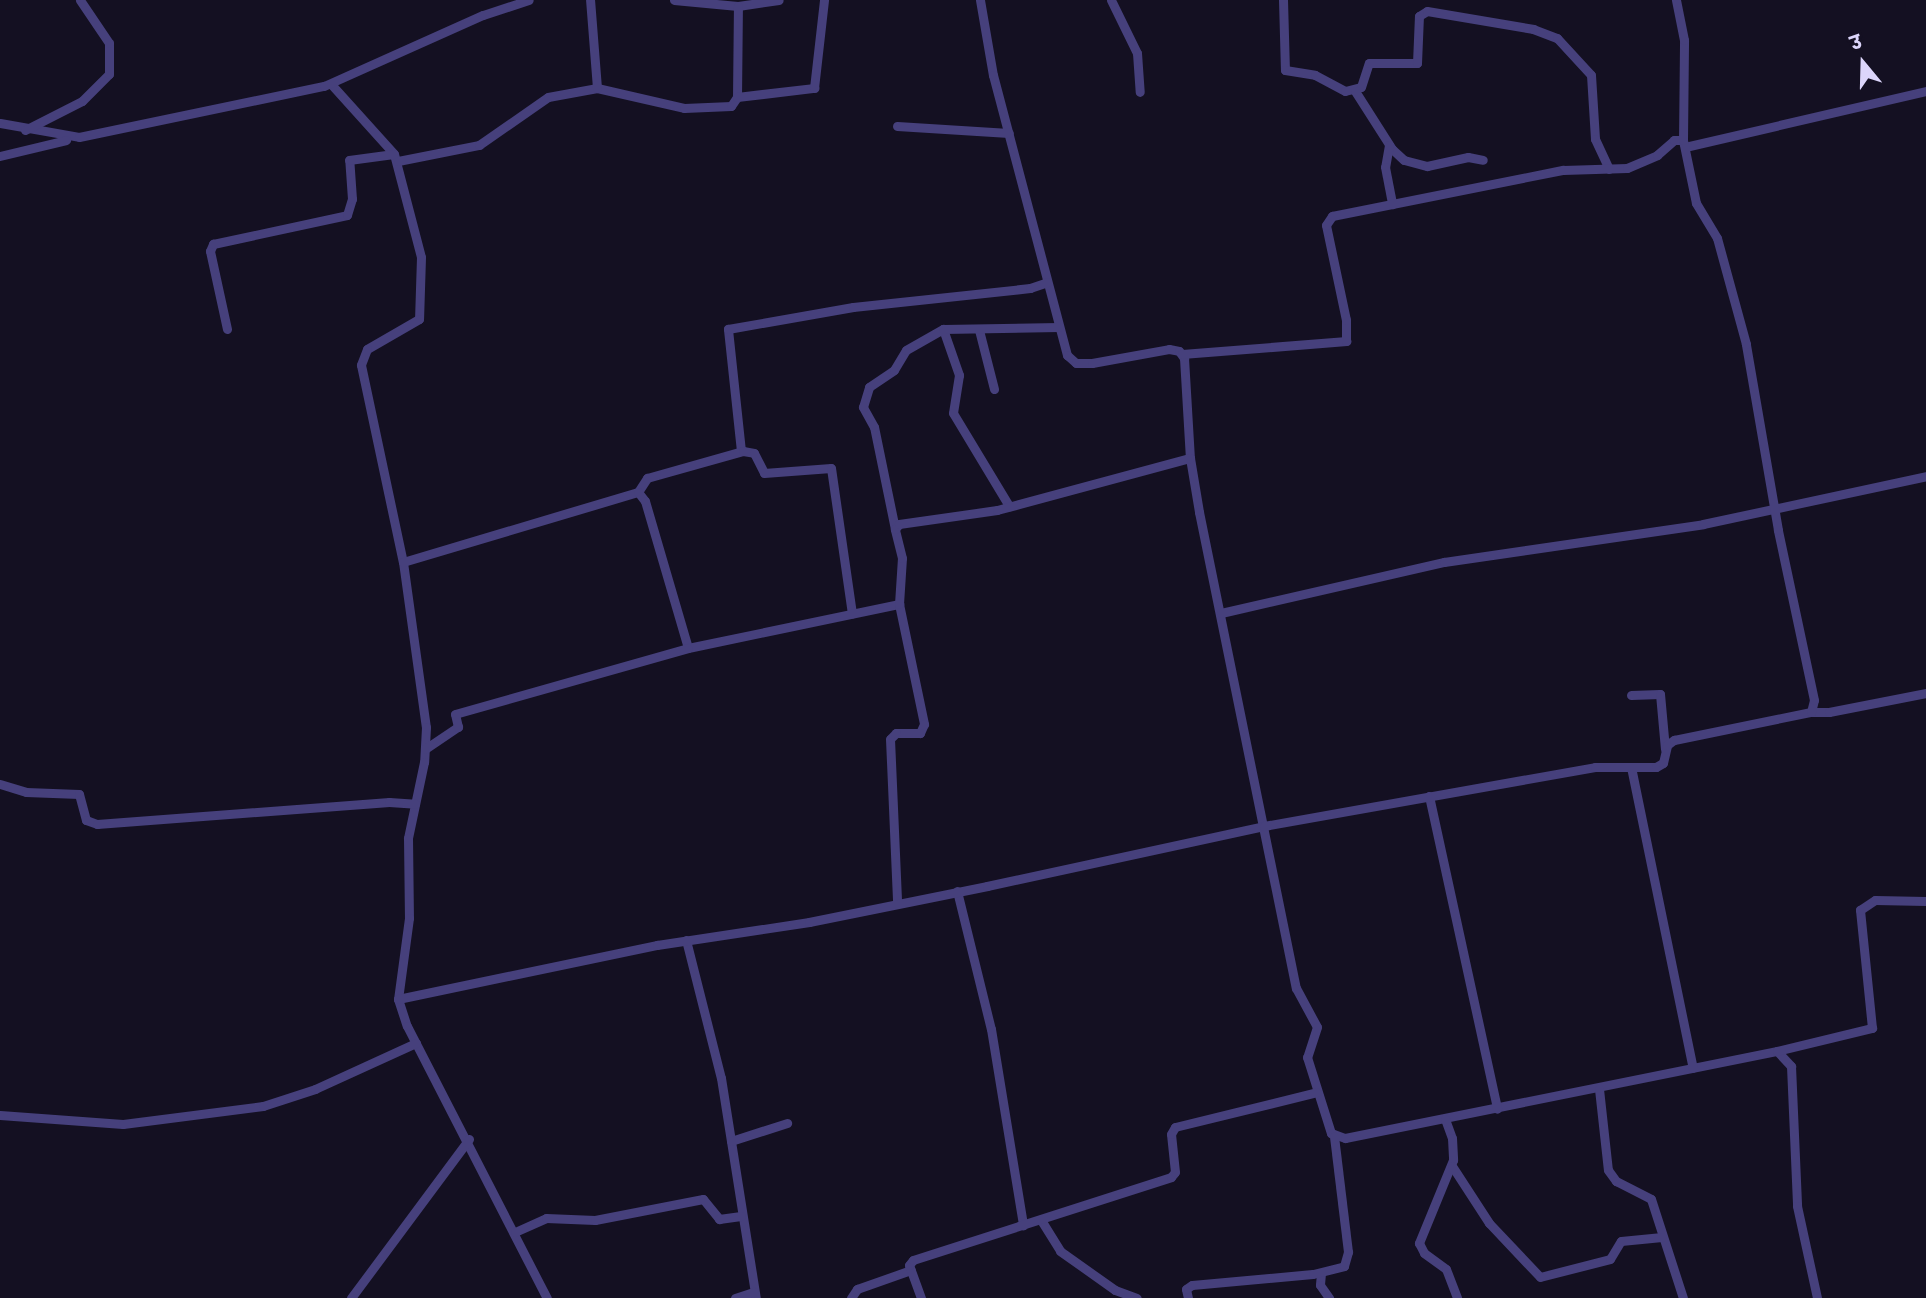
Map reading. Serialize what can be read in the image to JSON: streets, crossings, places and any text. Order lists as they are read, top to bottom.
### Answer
{
  "north": "top"
}
